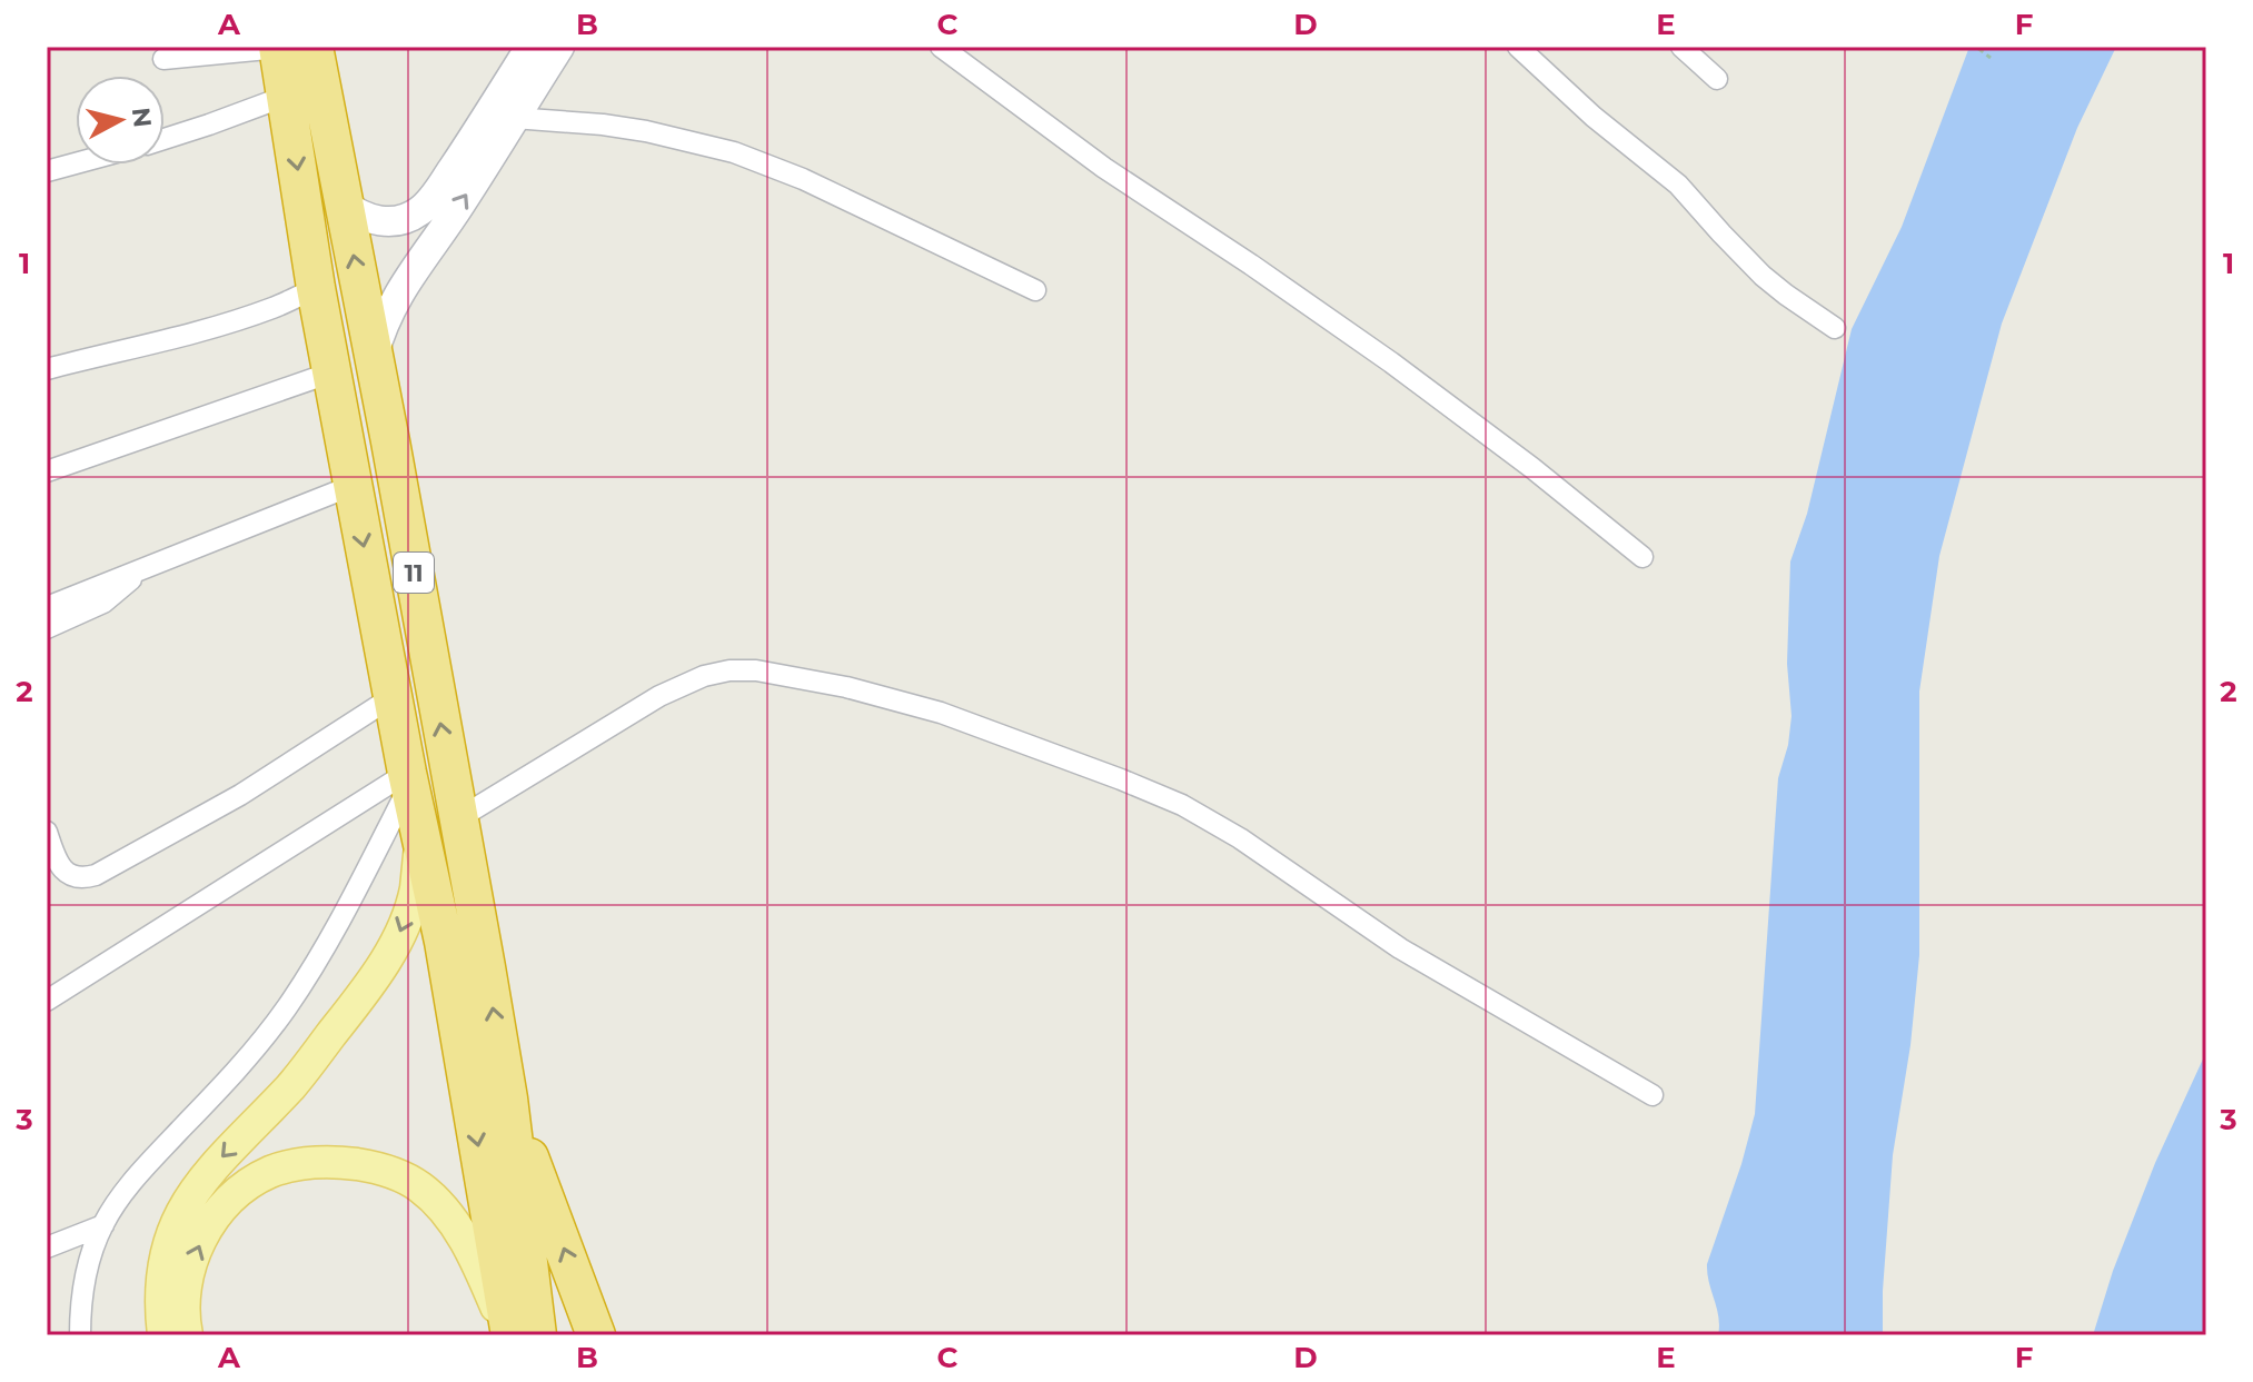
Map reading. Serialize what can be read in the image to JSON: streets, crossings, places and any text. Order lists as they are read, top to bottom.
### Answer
{
  "streets": {
    "highway": ["11"]
  },
  "north": "right",
  "grid": {
    "columns": [
      "A",
      "B",
      "C",
      "D",
      "E",
      "F"
    ],
    "rows": ["1", "2", "3"]
  }
}
